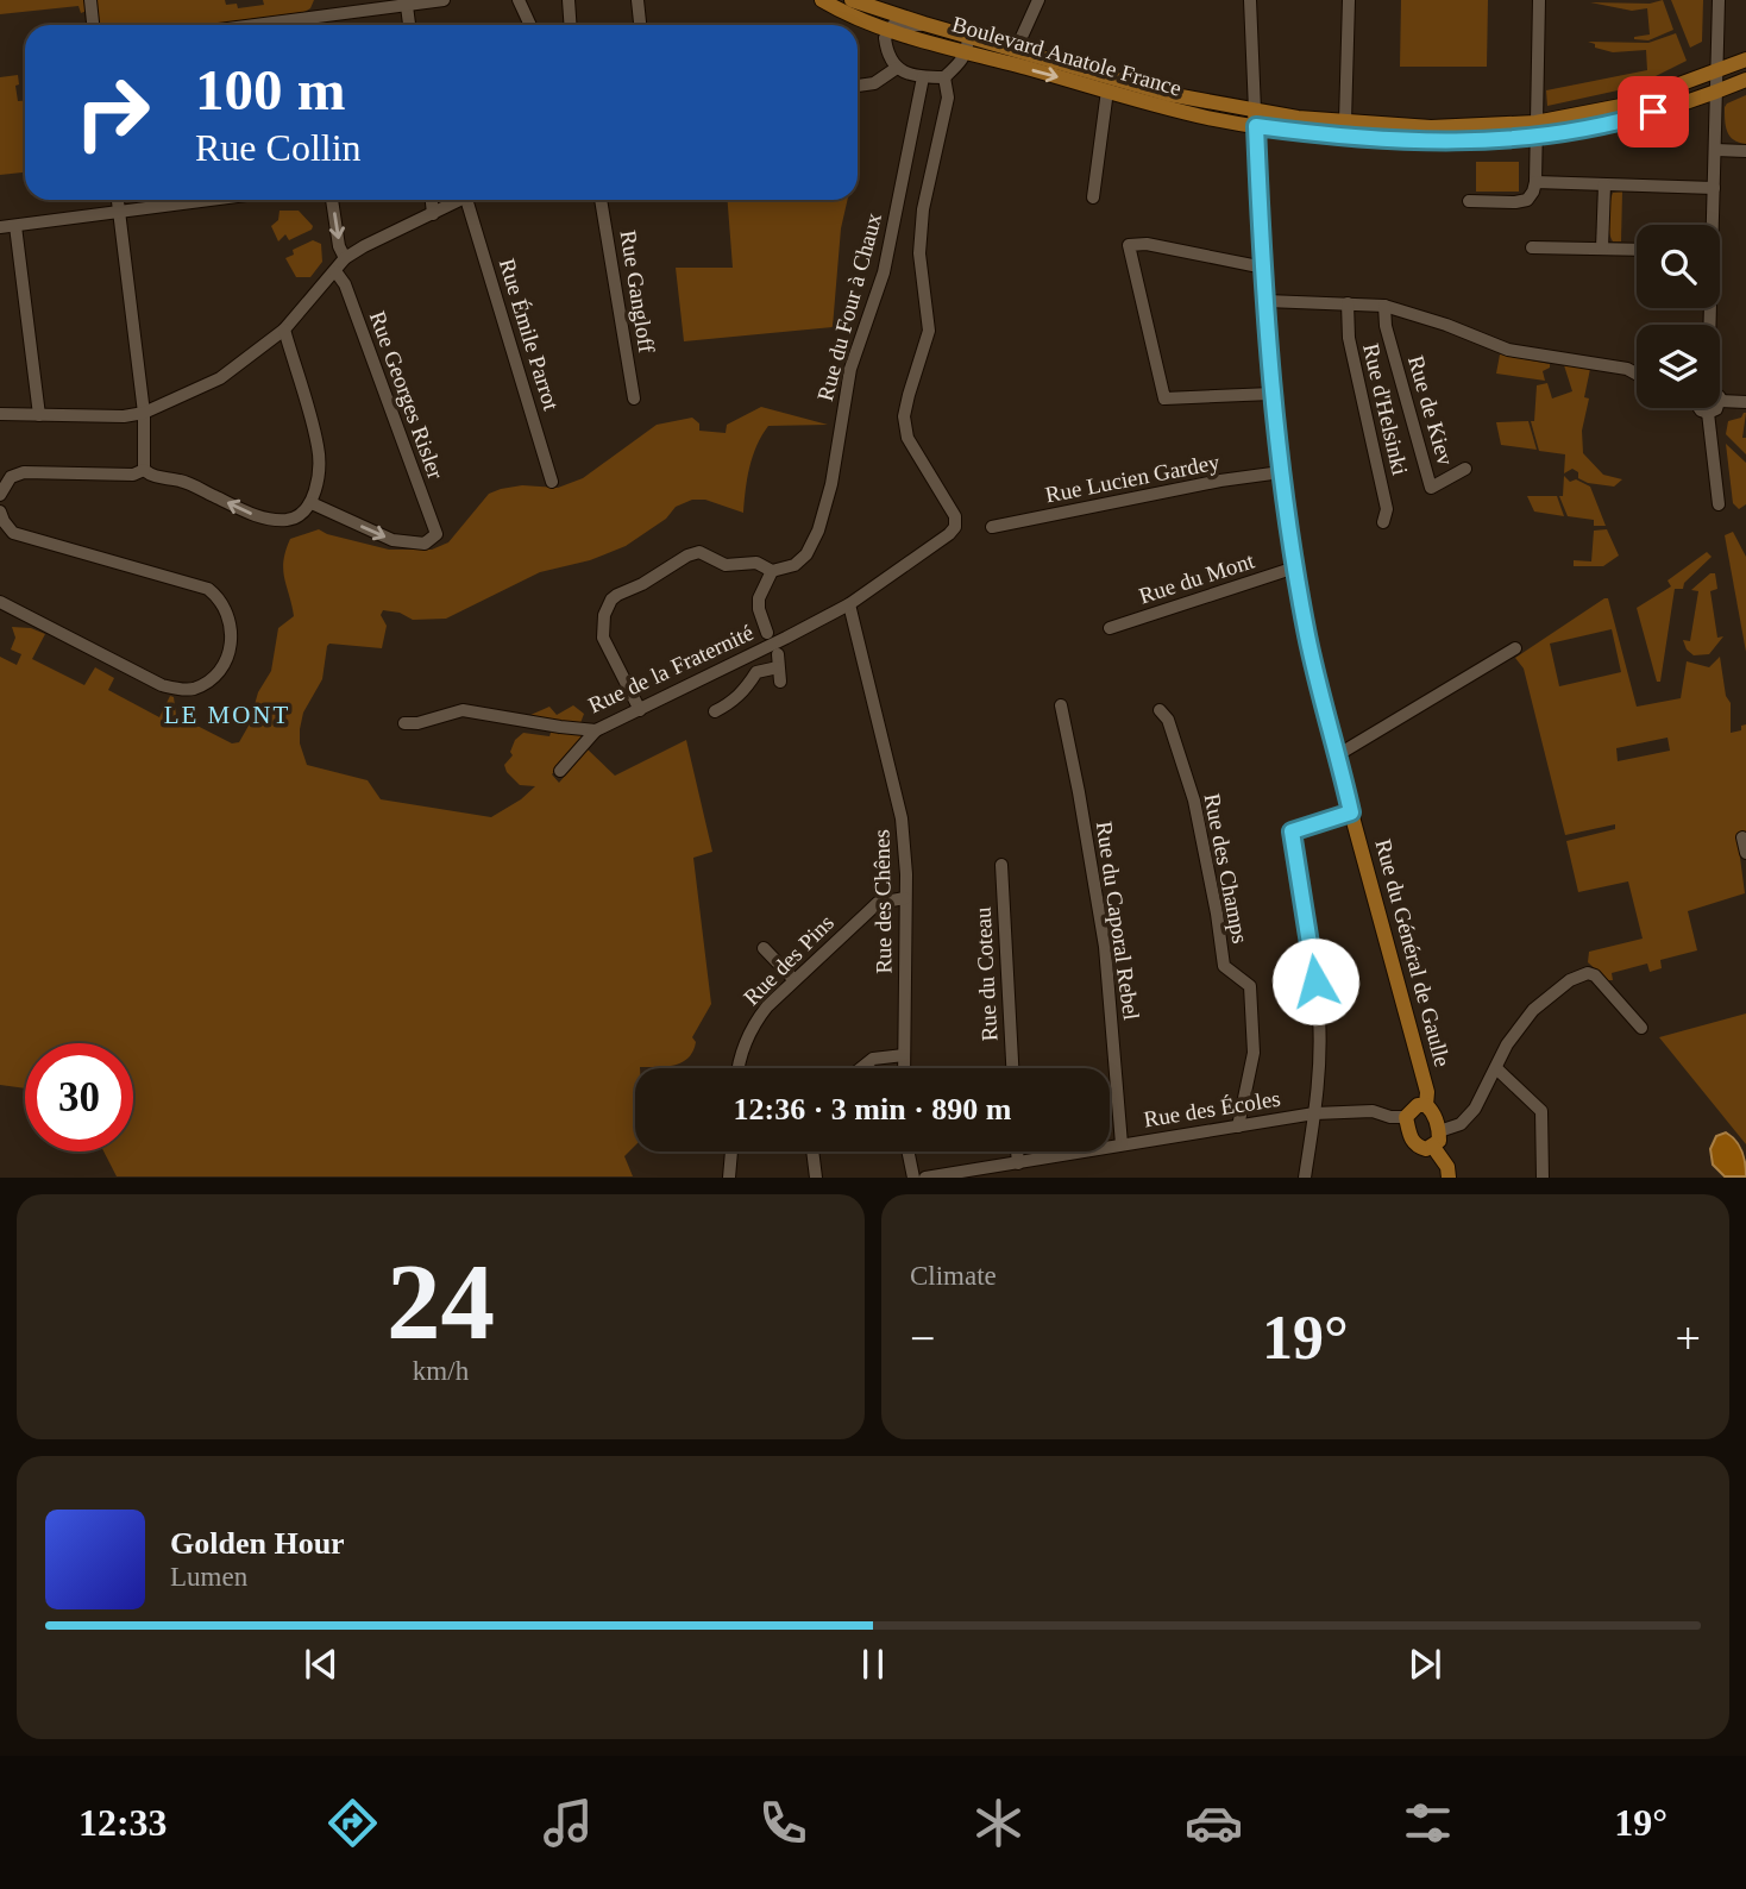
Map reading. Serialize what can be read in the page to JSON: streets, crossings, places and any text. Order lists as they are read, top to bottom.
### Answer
{
  "streets": {
    "main road": ["Boulevard Anatole France", "Rue du Général de Gaulle"],
    "street": [
      "Rue Gangloff",
      "Rue du Four à Chaux",
      "Rue Émile Parrot",
      "Rue Georges Risler",
      "Rue d'Helsinki",
      "Rue de Kiev",
      "Rue Lucien Gardey",
      "Rue du Mont",
      "Rue de la Fraternité",
      "Rue des Champs",
      "Rue des Chênes",
      "Rue du Caporal Rebel",
      "Rue des Pins",
      "Rue du Coteau",
      "Rue des Écoles"
    ]
  },
  "crossings": [
    ["Boulevard Anatole France", "Rue du Général de Gaulle"],
    ["Rue Lucien Gardey", "Rue du Général de Gaulle"],
    ["Rue du Mont", "Rue du Général de Gaulle"],
    ["Rue de la Fraternité", "Rue des Chênes"],
    ["Rue des Champs", "Rue des Écoles"],
    ["Rue des Chênes", "Rue des Pins"],
    ["Rue du Caporal Rebel", "Rue des Écoles"],
    ["Rue du Général de Gaulle", "Rue des Écoles"]
  ],
  "districts": ["LE MONT"],
  "page": {
    "turn": ["100 m", "Rue Collin"],
    "limit": "30",
    "trip": "12:36 · 3 min · 890 m",
    "tile": [
      ["24", "km/h"],
      "Climate"
    ],
    "heat": ["−", "19°", "+"],
    "song": ["Golden Hour", "Lumen"],
    "tabs": ["12:33", "19°"]
  }
}
